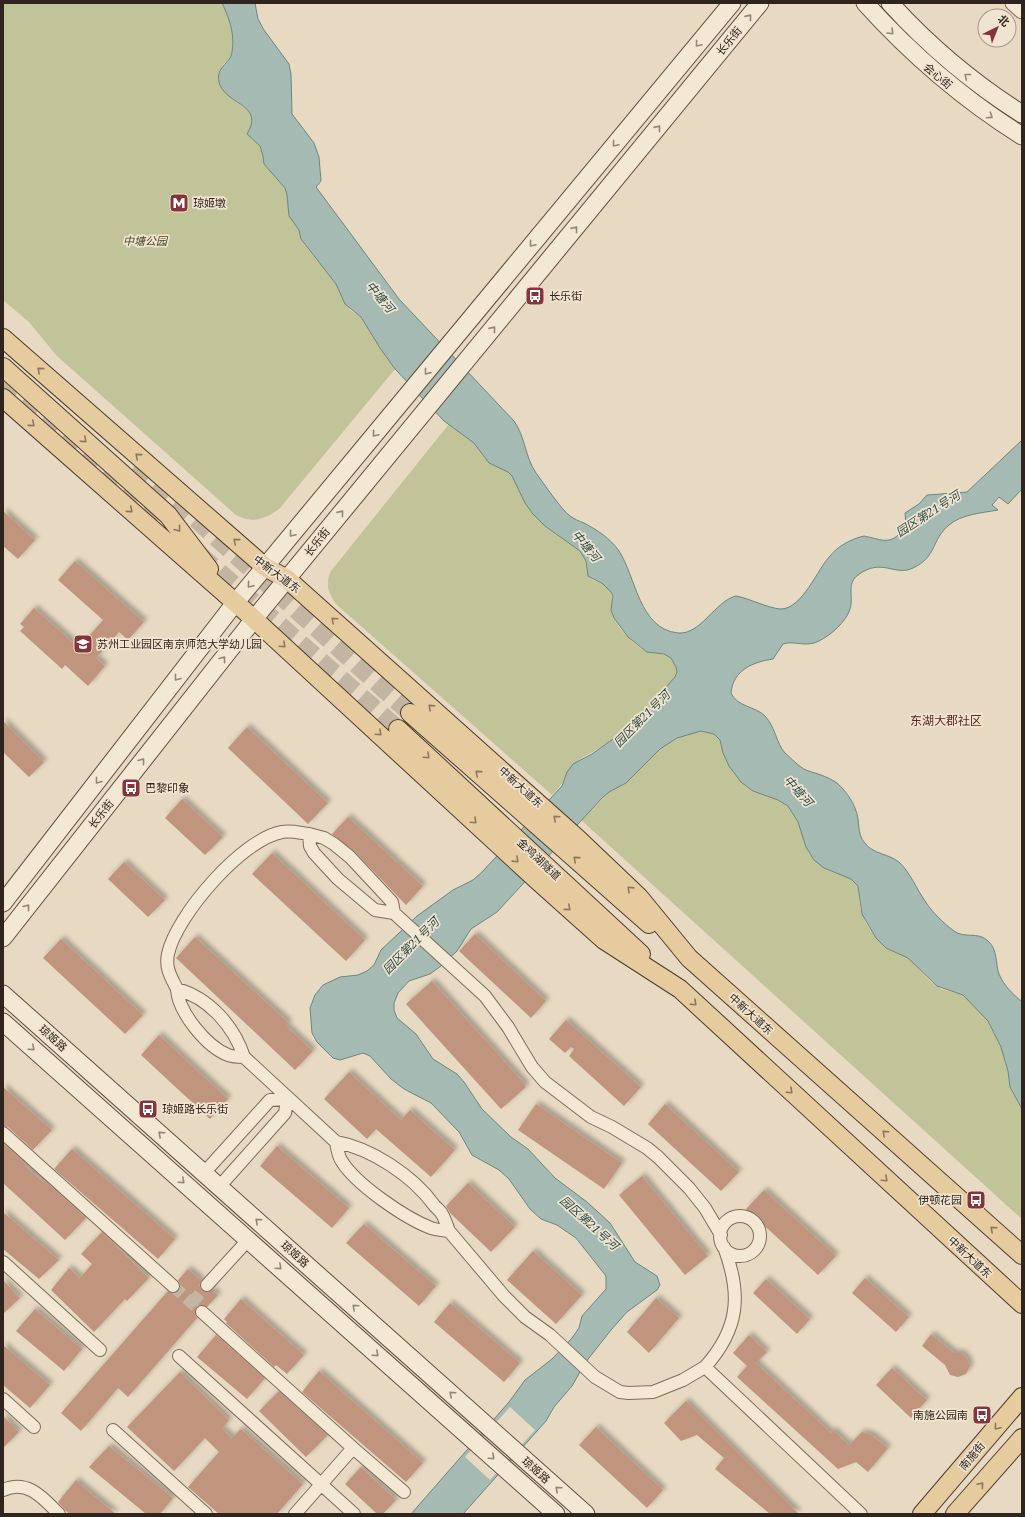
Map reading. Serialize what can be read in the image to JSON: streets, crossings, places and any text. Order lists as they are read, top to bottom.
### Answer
{
  "streets": {
    "main road": [
      "长乐街",
      "会心街",
      "中新大道东",
      "金鸡湖隧道",
      "琼姬路",
      "南施街"
    ]
  },
  "crossings": [
    ["长乐街", "中新大道东"],
    ["中新大道东", "金鸡湖隧道"]
  ],
  "districts": ["东湖大郡社区"],
  "water": ["中塘河", "园区第21号河"],
  "parks": ["中塘公园"],
  "places": {
    "metro station": ["琼姬墩"],
    "bus stop": [
      "长乐街",
      "巴黎印象",
      "琼姬路长乐街",
      "伊顿花园",
      "南施公园南"
    ],
    "school or university": ["苏州工业园区南京师范大学幼儿园"]
  },
  "north": "top right"
}
